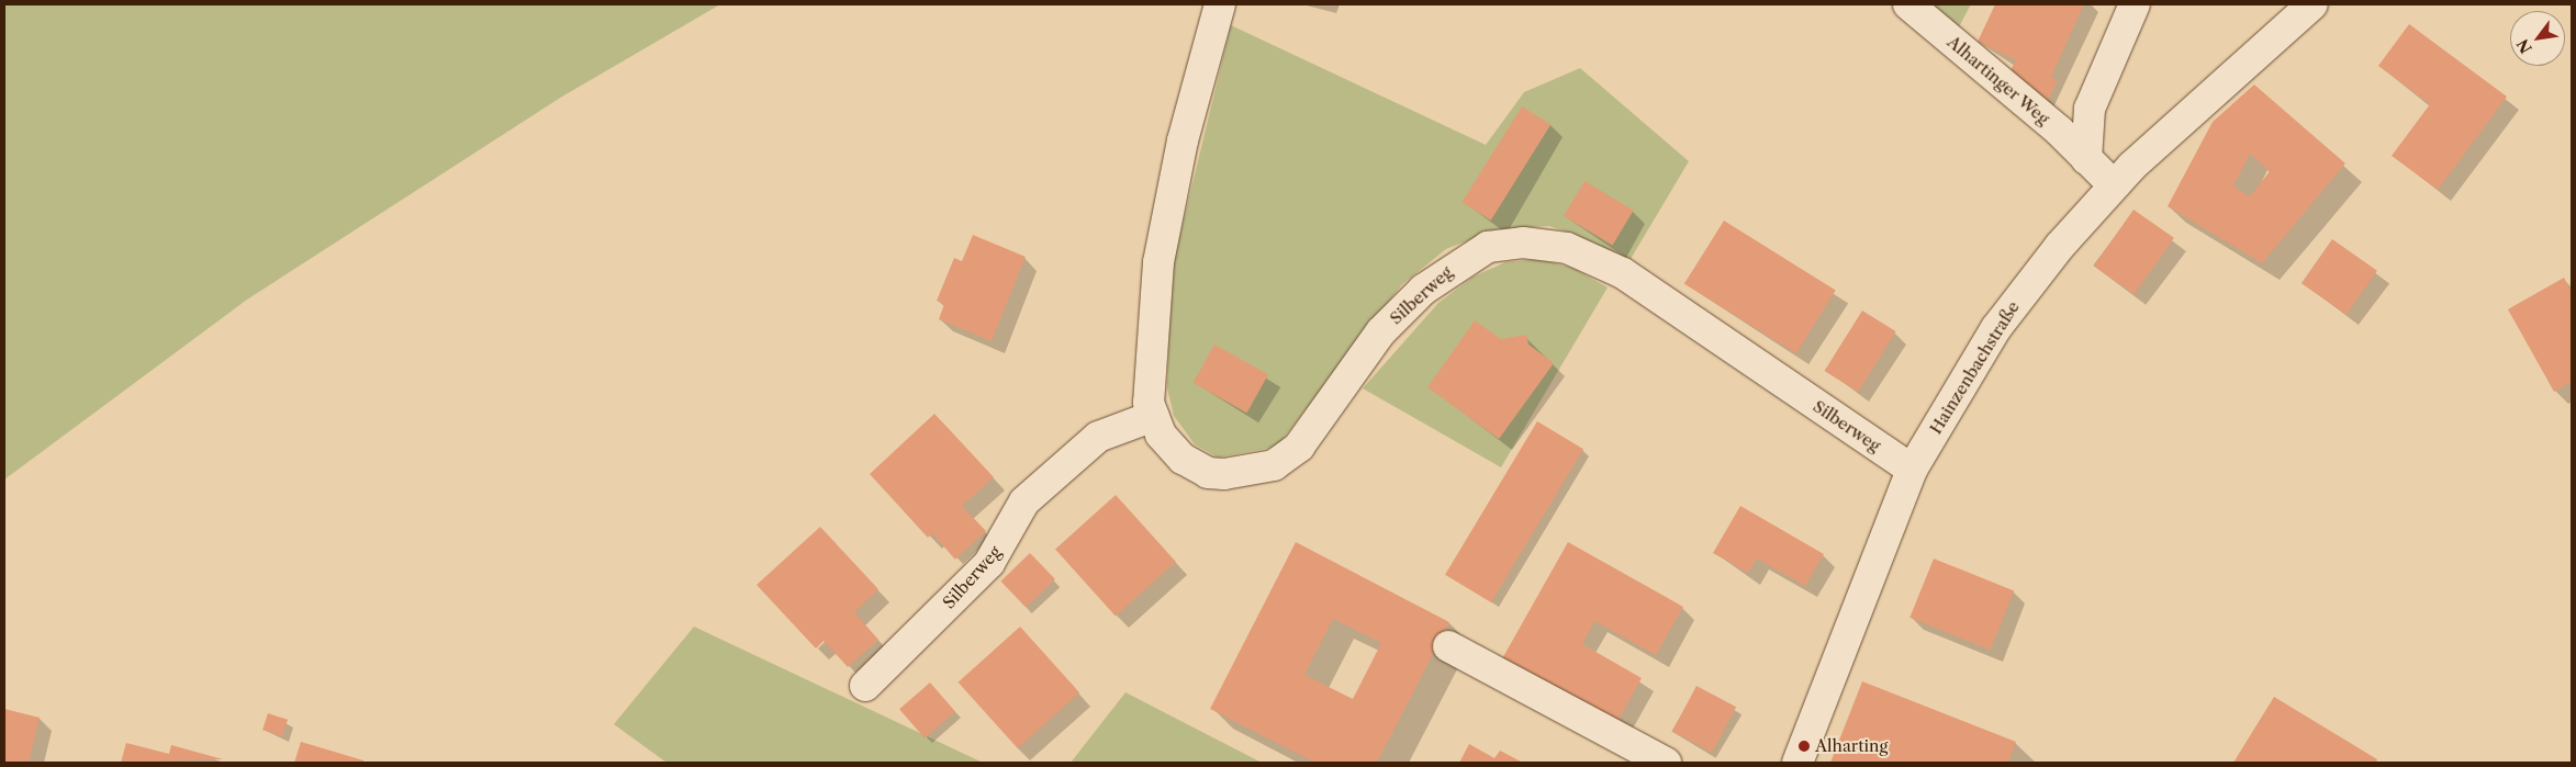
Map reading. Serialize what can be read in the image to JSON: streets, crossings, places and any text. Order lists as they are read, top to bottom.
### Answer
{
  "streets": {
    "street": ["Alhartinger Weg", "Silberweg", "Hainzenbachstraße"]
  },
  "crossings": [
    ["Alhartinger Weg", "Hainzenbachstraße"],
    ["Silberweg", "Hainzenbachstraße"]
  ],
  "places": ["Alharting"],
  "north": "bottom left"
}
